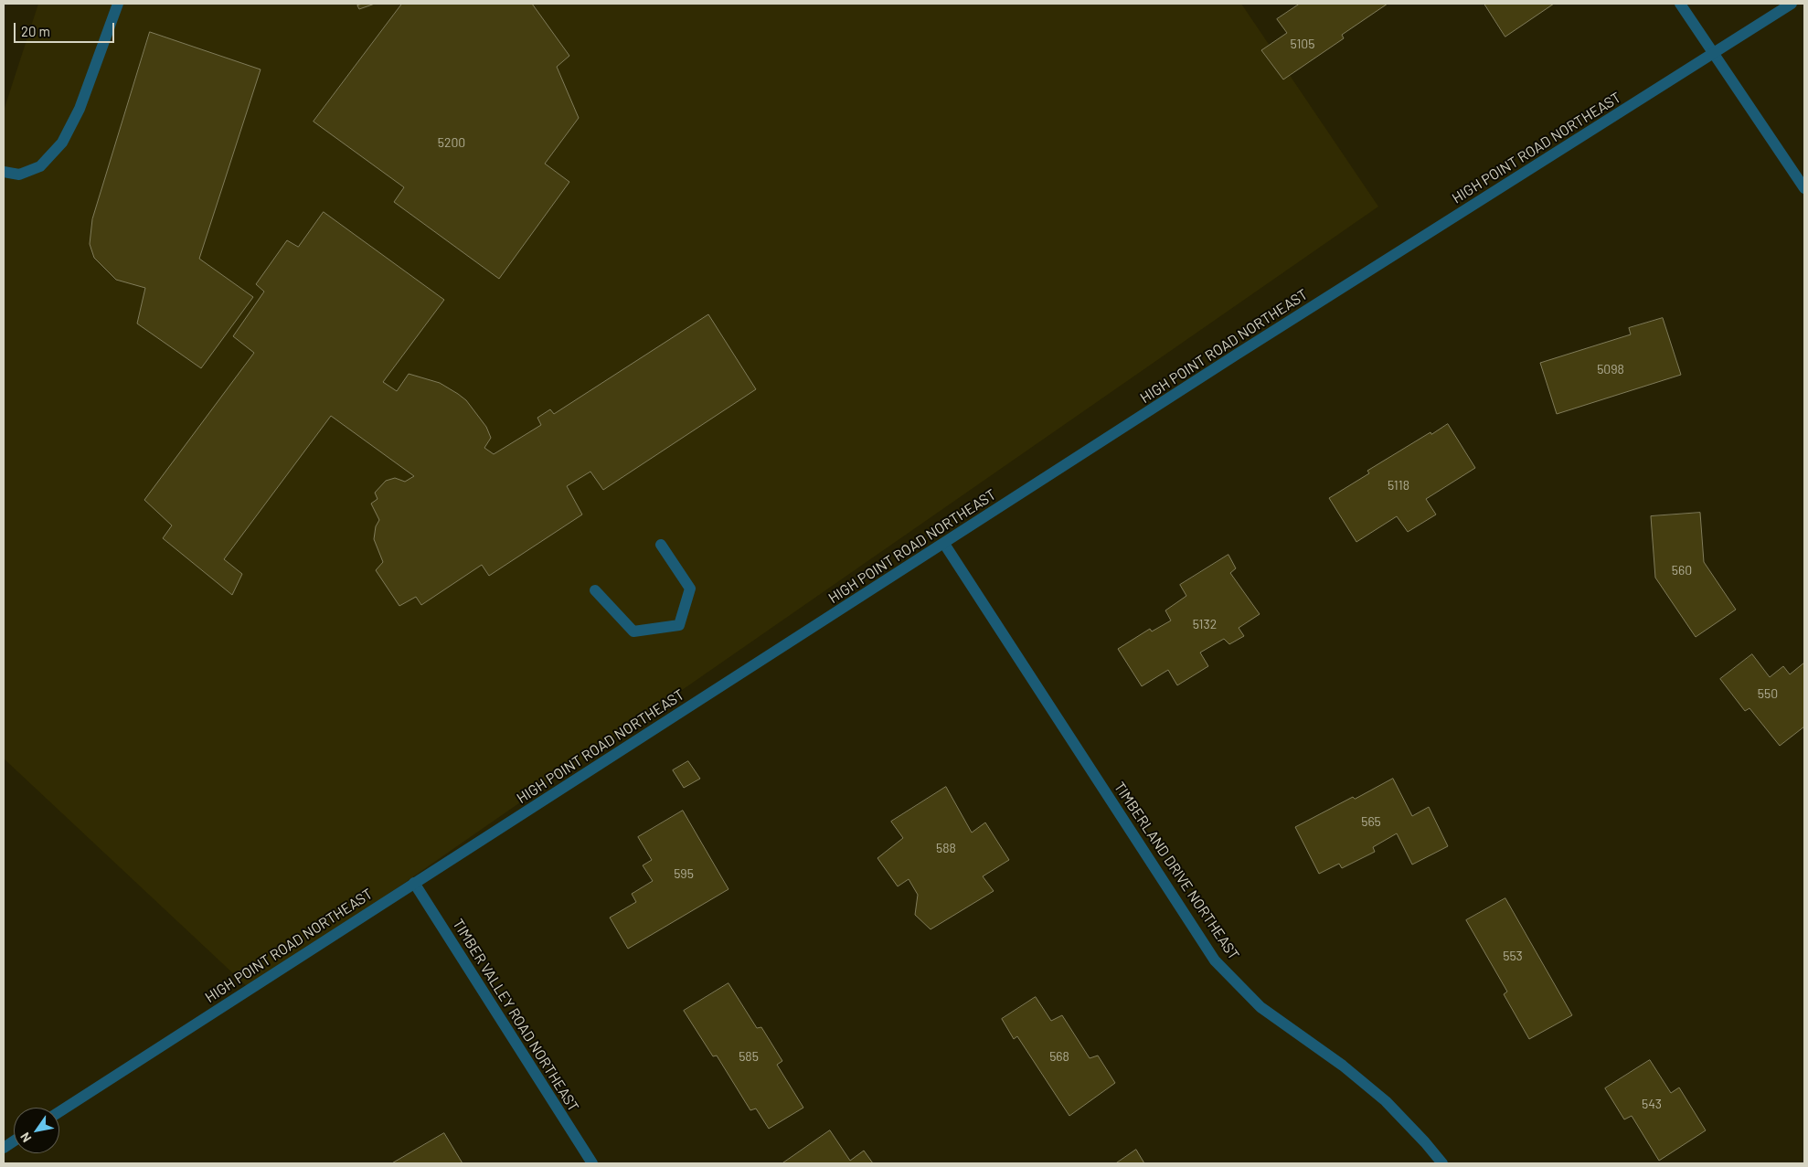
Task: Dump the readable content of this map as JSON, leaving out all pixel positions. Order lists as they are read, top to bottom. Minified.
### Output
{"streets":{"street":["HIGH POINT ROAD NORTHEAST","TIMBERLAND DRIVE NORTHEAST","TIMBER VALLEY ROAD NORTHEAST"]},"crossings":[["HIGH POINT ROAD NORTHEAST","TIMBERLAND DRIVE NORTHEAST"],["HIGH POINT ROAD NORTHEAST","TIMBER VALLEY ROAD NORTHEAST"]],"house_numbers":["5105","5200","5098","5118","560","5132","550","565","588","595","553","585","568","543"],"scale_bar":"20 m","north":"bottom left"}
